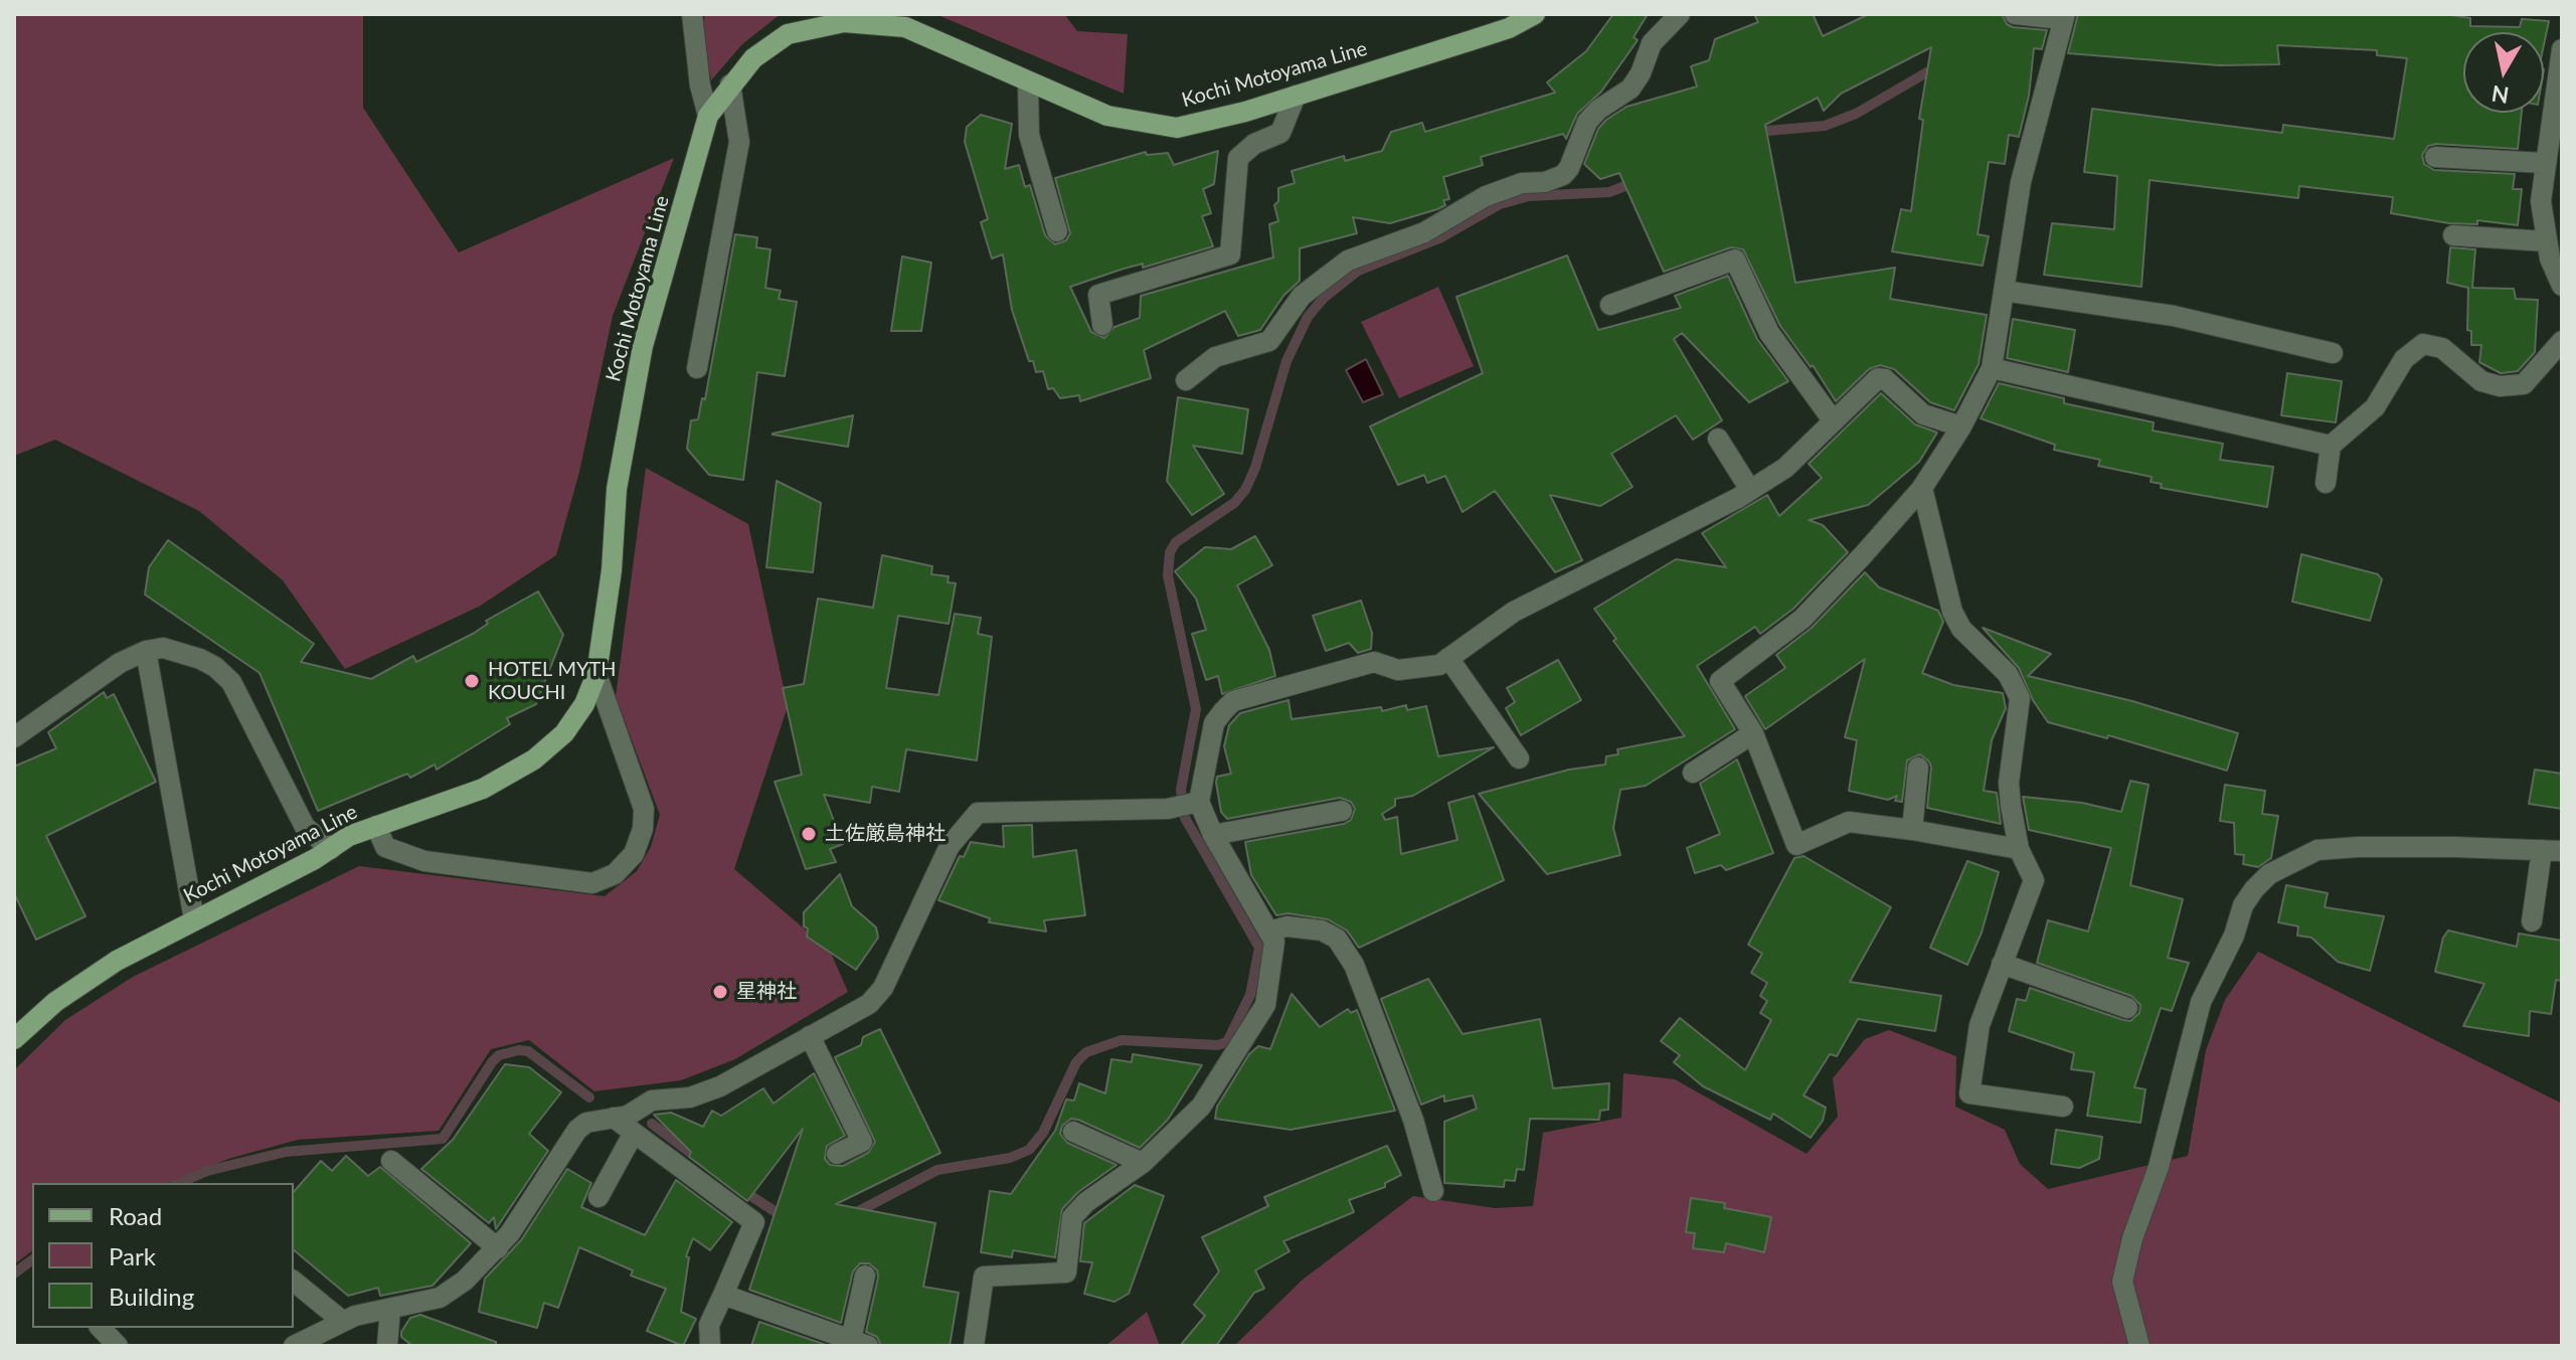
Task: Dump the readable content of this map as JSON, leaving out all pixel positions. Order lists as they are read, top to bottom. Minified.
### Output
{"streets":{"main road":["Kochi Motoyama Line"]},"places":["HOTEL MYTH KOUCHI","土佐厳島神社","星神社"],"legend":["Road","Park","Building"],"north":"bottom"}
